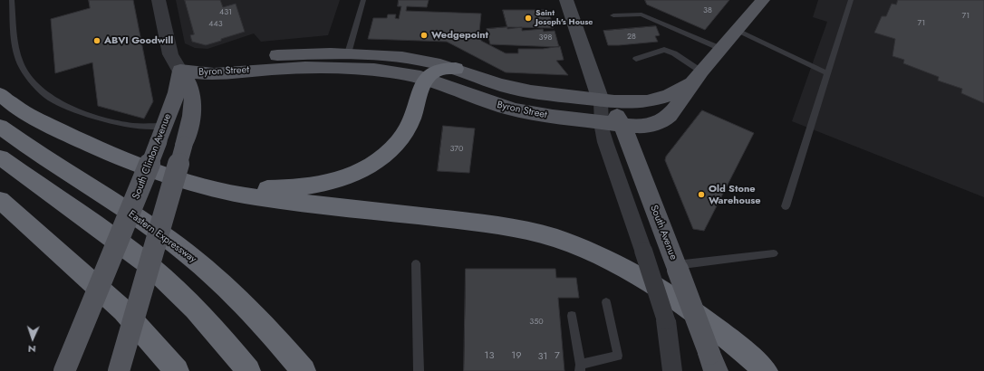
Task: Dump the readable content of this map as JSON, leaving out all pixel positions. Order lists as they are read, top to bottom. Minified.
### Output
{"streets":{"highway":["Eastern Expressway"],"main road":["Byron Street","South Clinton Avenue","South Avenue"]},"crossings":[["Byron Street","South Clinton Avenue"],["Byron Street","South Avenue"]],"places":["Saint Joseph's House","Wedgepoint","ABVI Goodwill","Old Stone Warehouse"],"house_numbers":["38","431","71","71","443","28","398","370","350","13","19","7","31"],"north":"bottom"}
